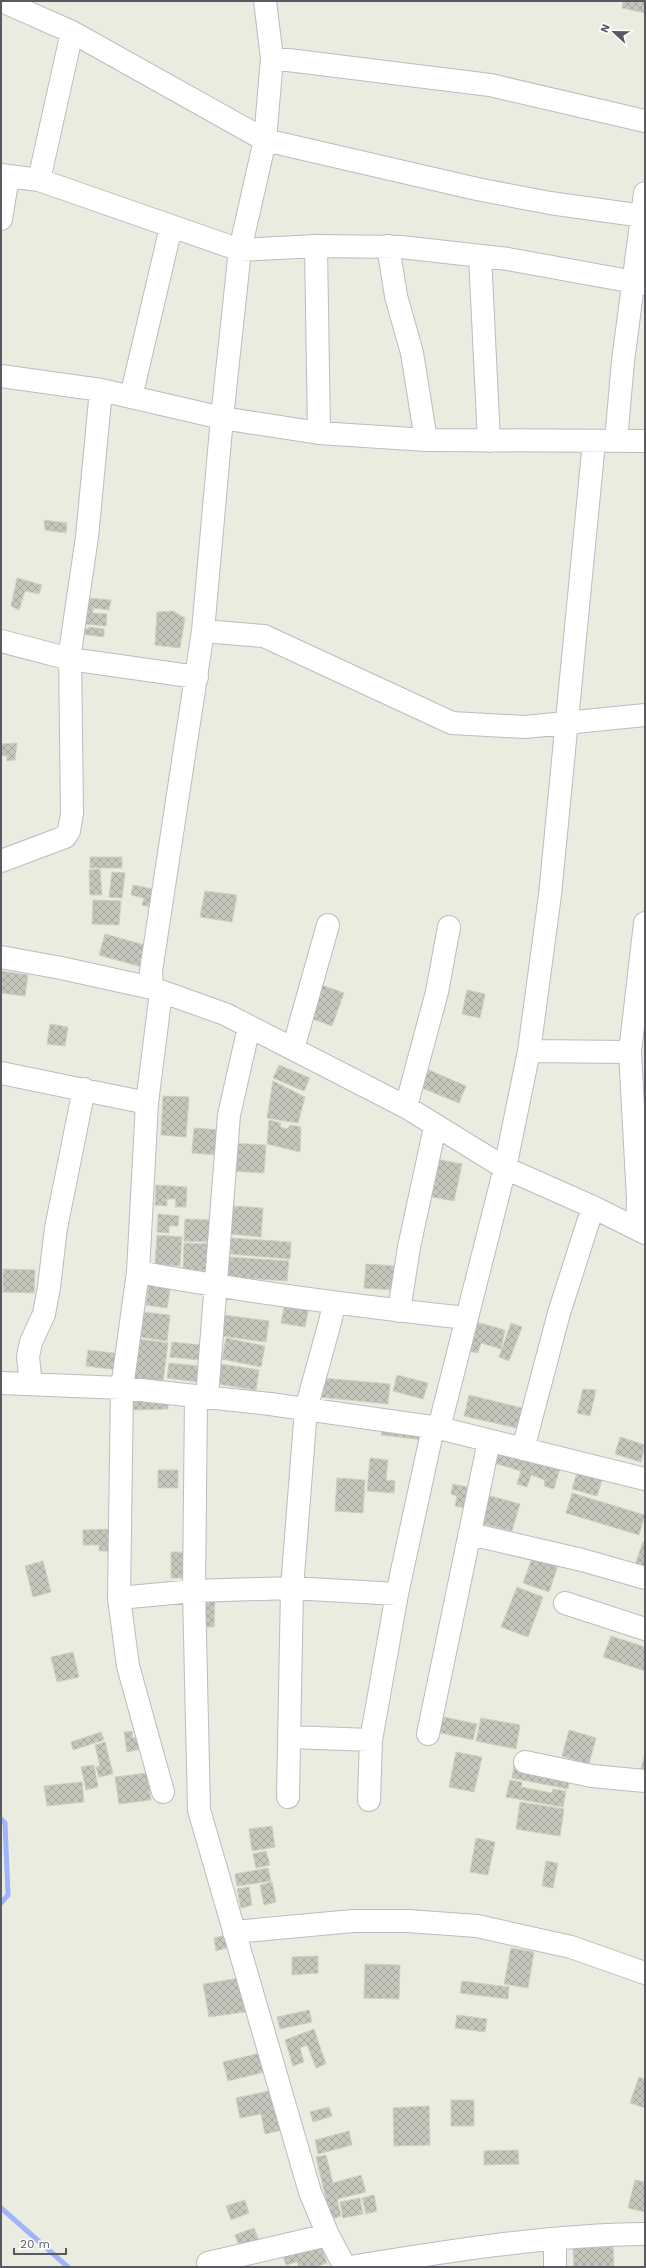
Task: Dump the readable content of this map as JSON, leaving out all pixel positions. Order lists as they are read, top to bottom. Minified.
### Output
{"scale_bar":"20 m","north":"left"}
